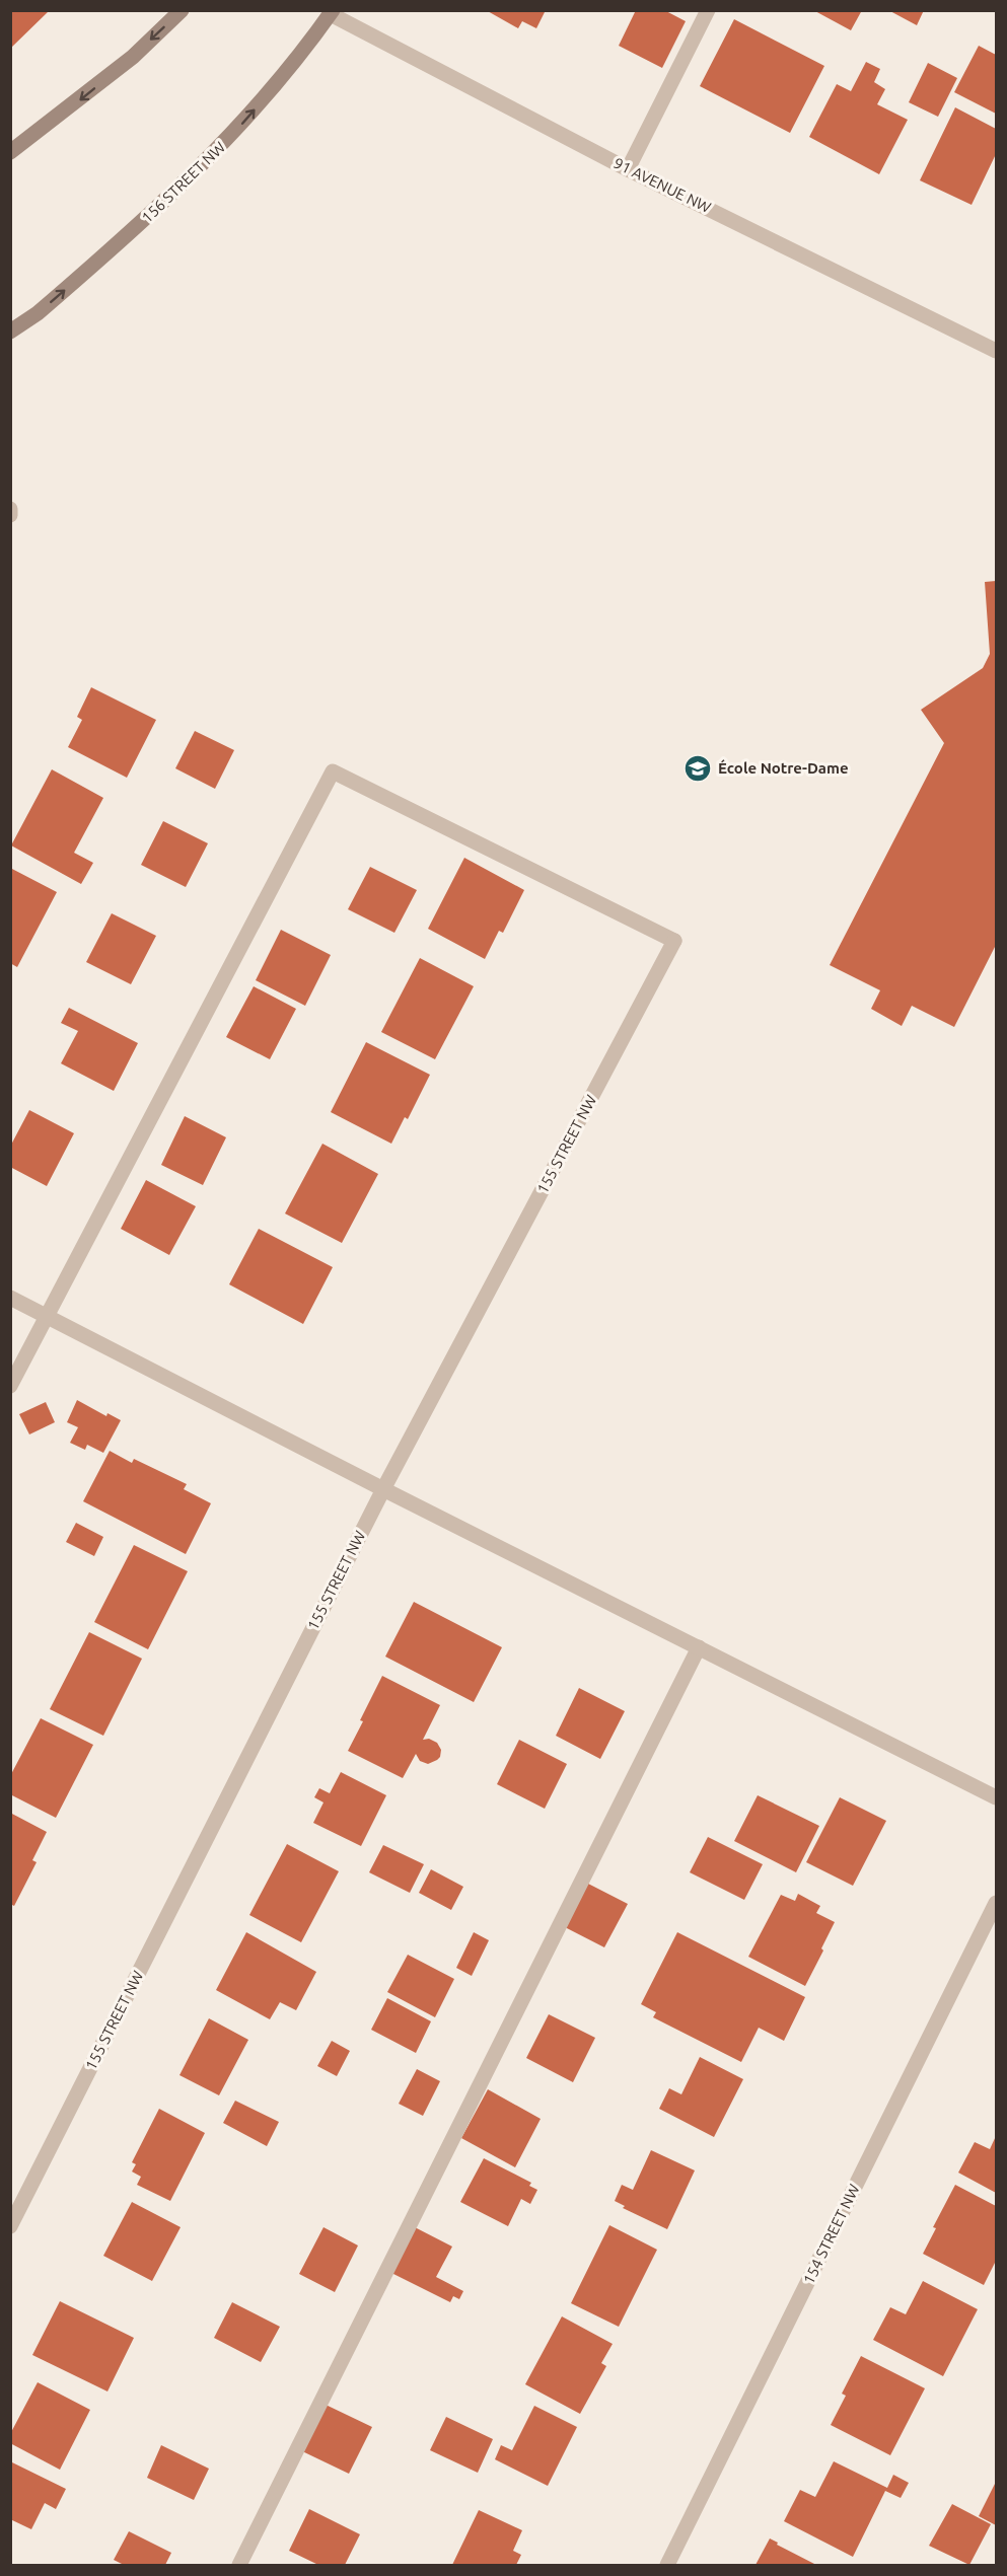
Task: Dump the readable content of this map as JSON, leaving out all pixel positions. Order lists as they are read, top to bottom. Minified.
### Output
{"streets":{"main road":["156 STREET NW"],"street":["91 AVENUE NW","155 STREET NW","154 STREET NW"]},"crossings":[["156 STREET NW","91 AVENUE NW"]],"places":{"school or university":["École Notre-Dame"]}}
